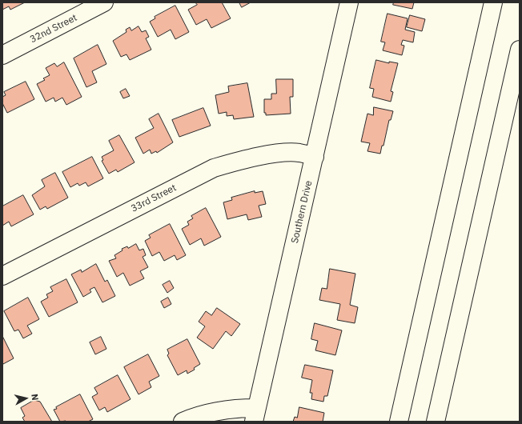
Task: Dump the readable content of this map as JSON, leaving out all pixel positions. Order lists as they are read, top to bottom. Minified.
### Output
{"streets":{"main road":["32nd Street","33rd Street","Southern Drive"]},"crossings":[["33rd Street","Southern Drive"]],"north":"right"}
